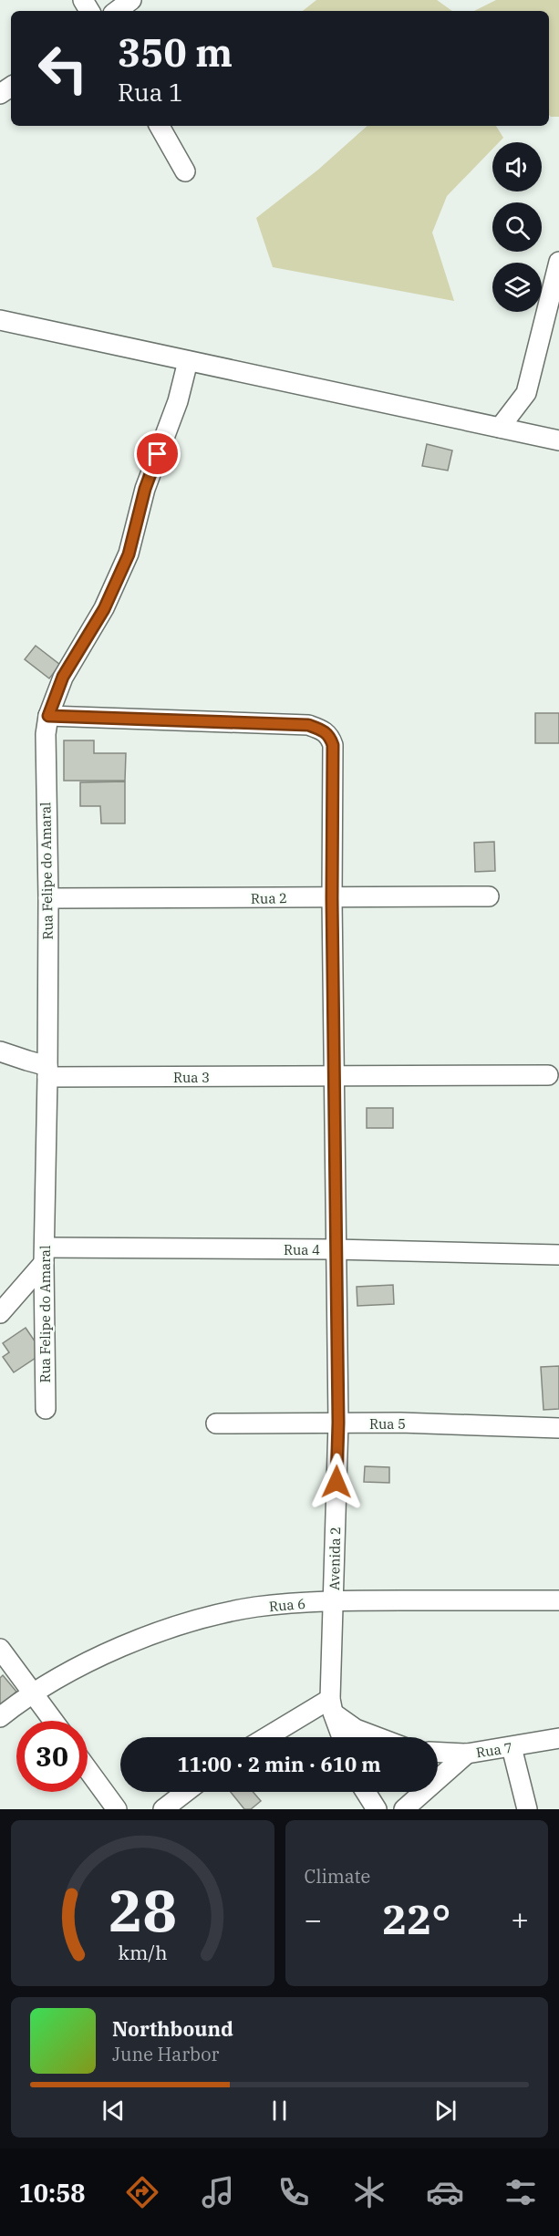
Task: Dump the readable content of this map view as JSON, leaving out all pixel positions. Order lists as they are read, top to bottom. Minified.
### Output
{"streets":{"street":["Rua Felipe do Amaral","Rua 2","Rua 3","Rua 4","Rua 5","Avenida 2","Rua 6","Rua 7"]},"crossings":[["Rua Felipe do Amaral","Rua 2"],["Rua Felipe do Amaral","Rua 3"],["Rua Felipe do Amaral","Rua 4"],["Rua Felipe do Amaral","Avenida 2"],["Rua 2","Avenida 2"],["Rua 3","Avenida 2"],["Rua 4","Avenida 2"],["Rua 5","Avenida 2"],["Avenida 2","Rua 6"]],"page":{"turn":["350 m","Rua 1"],"limit":"30","trip":"11:00 · 2 min · 610 m","tile":"Climate","heat":["−","22°","+"],"song":["Northbound","June Harbor"],"tabs":"10:58","gauge":["28","km/h"]}}
